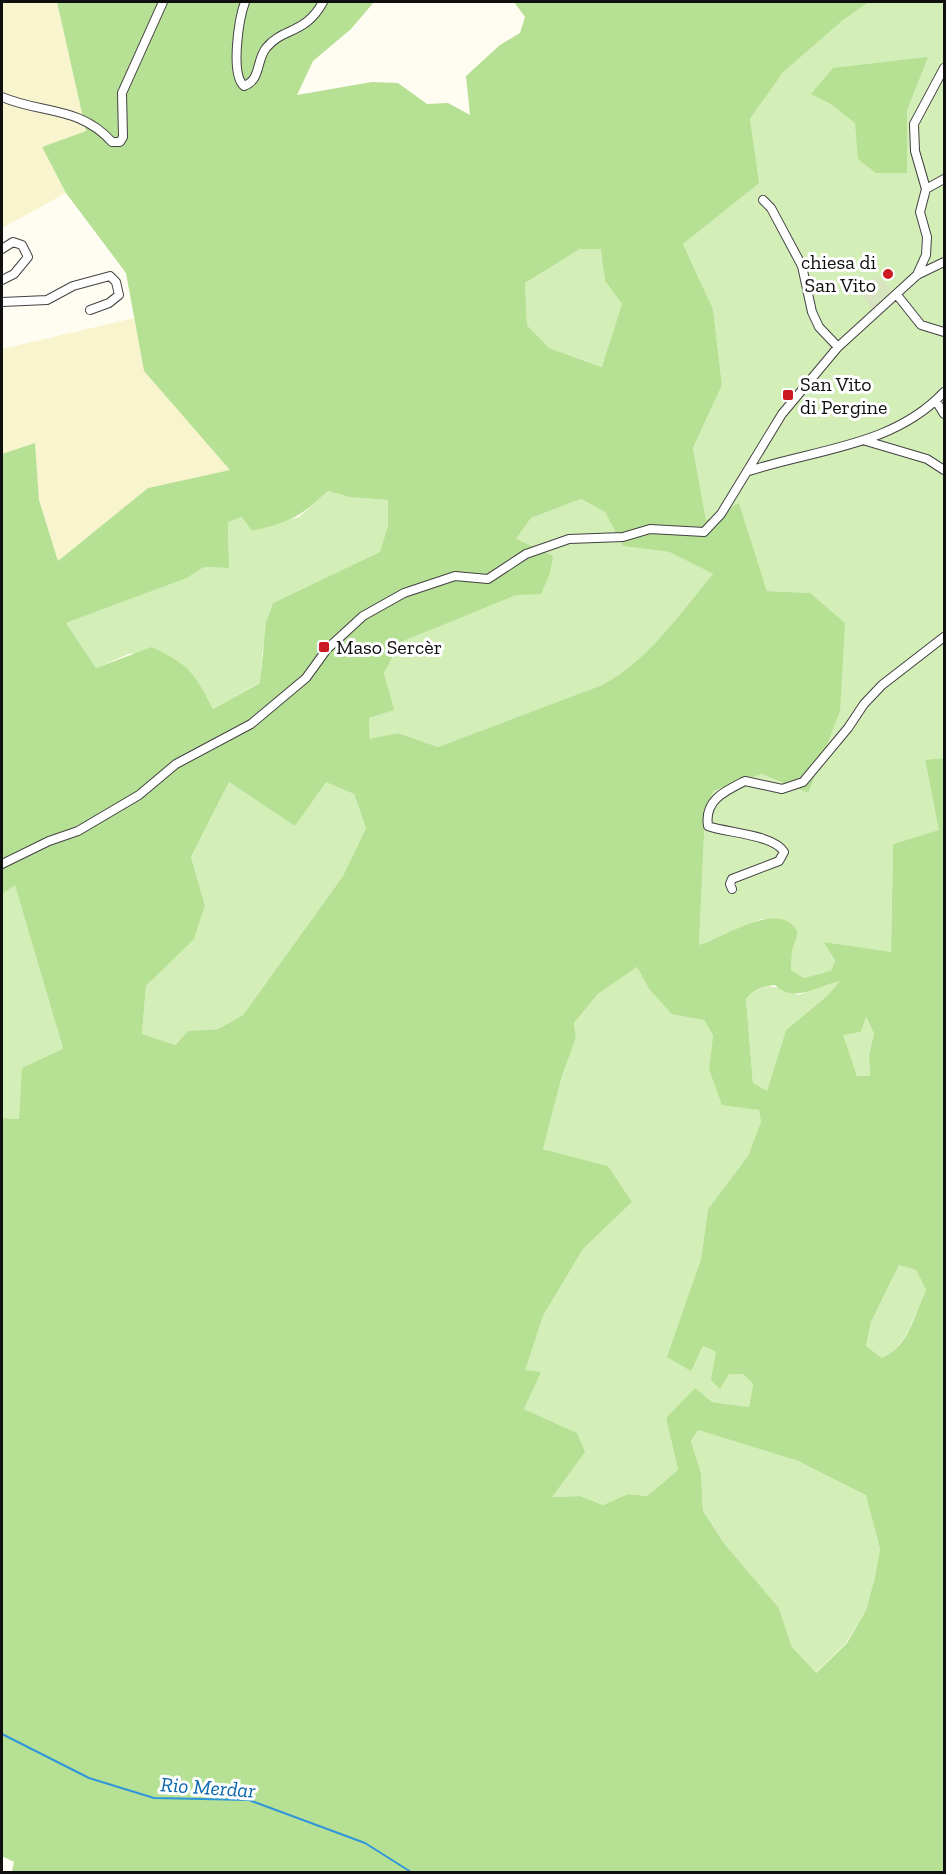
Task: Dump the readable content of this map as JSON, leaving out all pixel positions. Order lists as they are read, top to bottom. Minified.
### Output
{"water":["Rio Merdar"],"places":{"other":["chiesa di San Vito"],"transit":["San Vito di Pergine","Maso Sercèr"]}}
